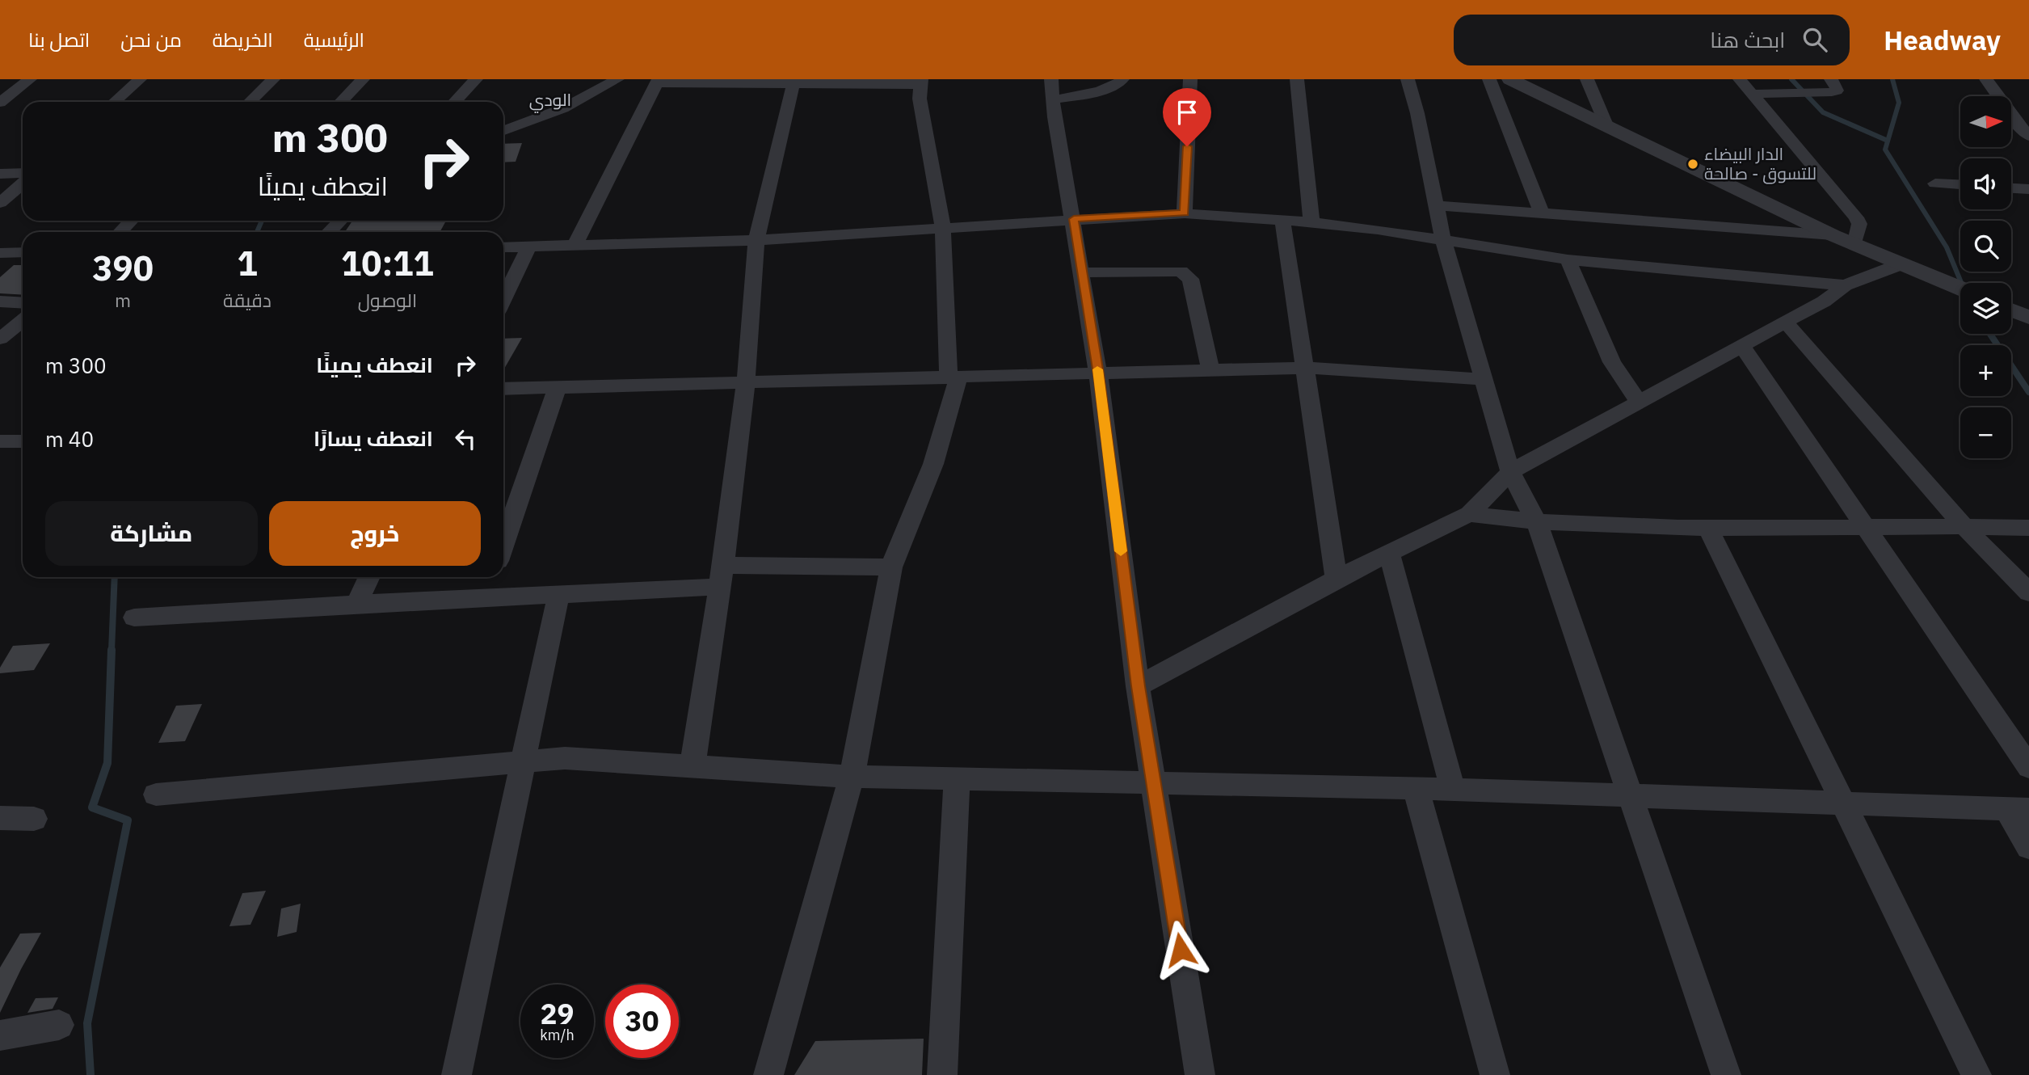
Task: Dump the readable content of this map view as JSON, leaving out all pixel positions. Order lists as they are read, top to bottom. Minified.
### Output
{"districts":["الودي"],"places":["الدار البيضاء للتسوق - صالحة"],"north":"right","page":{"header":"Headway","search":"ابحث هنا","nav":["الرئيسية","الخريطة","من نحن","اتصل بنا"],"map_buttons":["+","−"],"turn":["300 m","انعطف يمينًا"],"eta":["10:11","الوصول","1","دقيقة","390","m"],"list":[{"name":"انعطف يمينًا","value":"300 m"},{"name":"انعطف يسارًا","value":"40 m"}],"buttons":["خروج","مشاركة"],"speed":"29 km/h","limit":"30"}}
